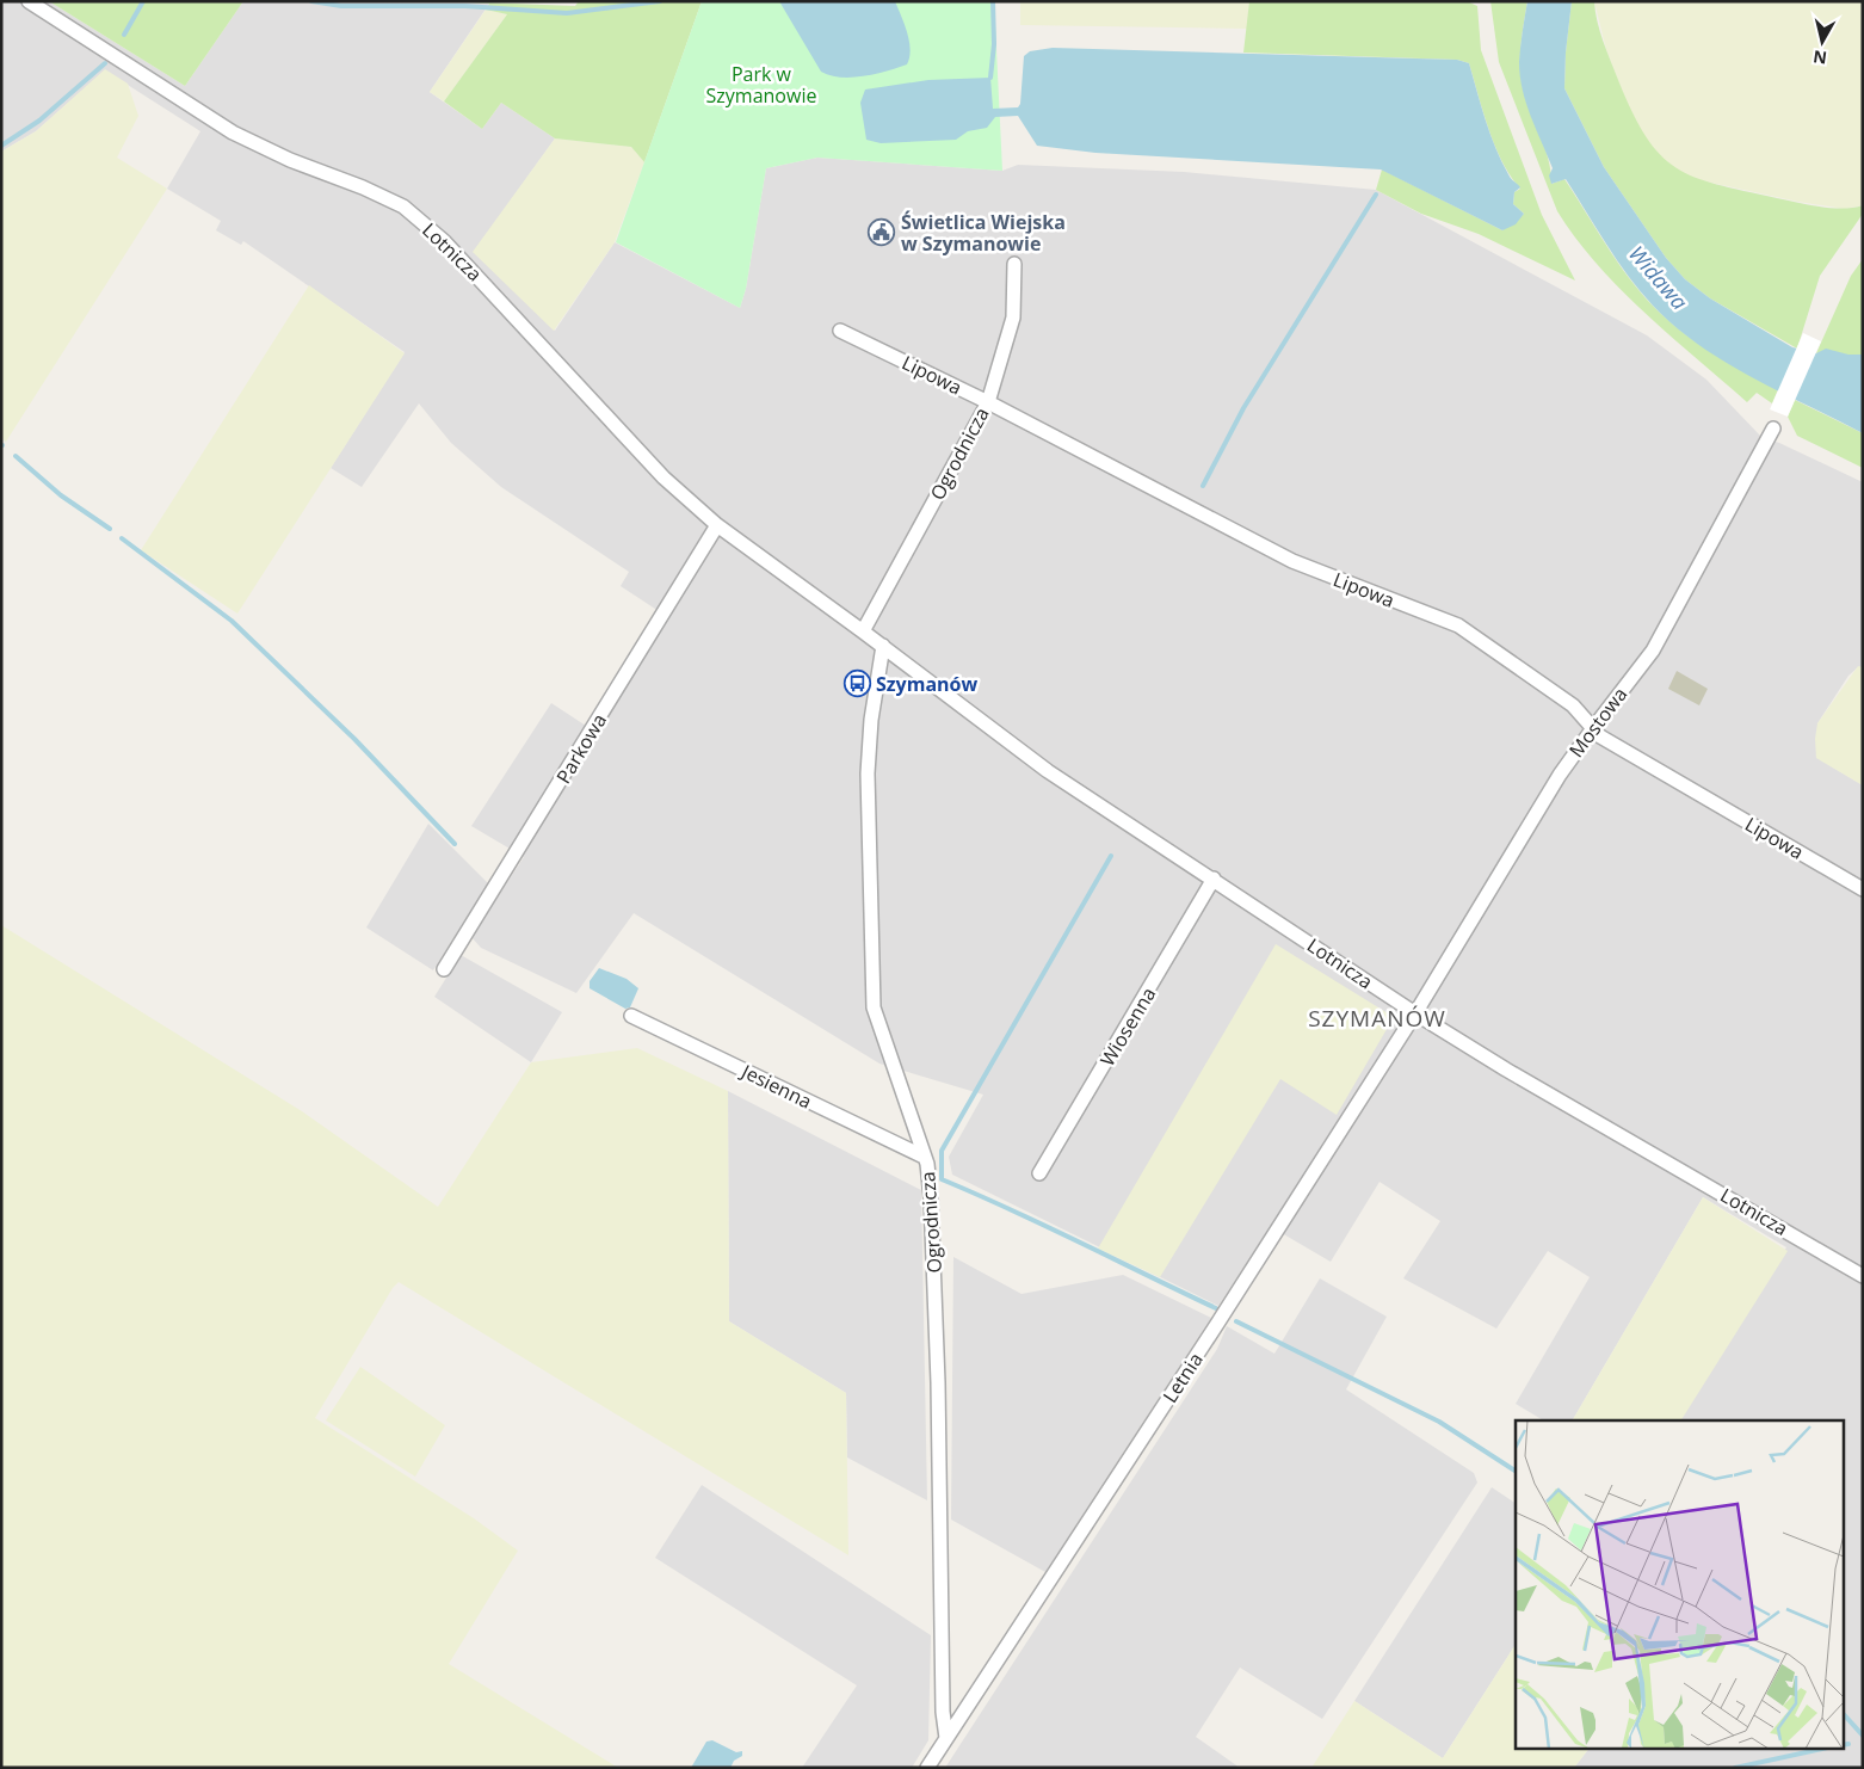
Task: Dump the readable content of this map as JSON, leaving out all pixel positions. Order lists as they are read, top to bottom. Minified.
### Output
{"streets":{"street":["Lotnicza","Lipowa","Ogrodnicza","Mostowa","Parkowa","Wiosenna","Jesienna","Letnia"]},"crossings":[["Lotnicza","Ogrodnicza"],["Lotnicza","Mostowa"],["Lotnicza","Parkowa"],["Lotnicza","Wiosenna"],["Lotnicza","Letnia"],["Lipowa","Ogrodnicza"],["Lipowa","Mostowa"],["Ogrodnicza","Jesienna"],["Ogrodnicza","Letnia"],["Mostowa","Letnia"]],"districts":["SZYMANÓW"],"water":["Widawa"],"parks":["Park w Szymanowie"],"places":{"public building":["Świetlica Wiejska w Szymanowie"],"bus stop":["Szymanów"]},"north":"bottom"}
